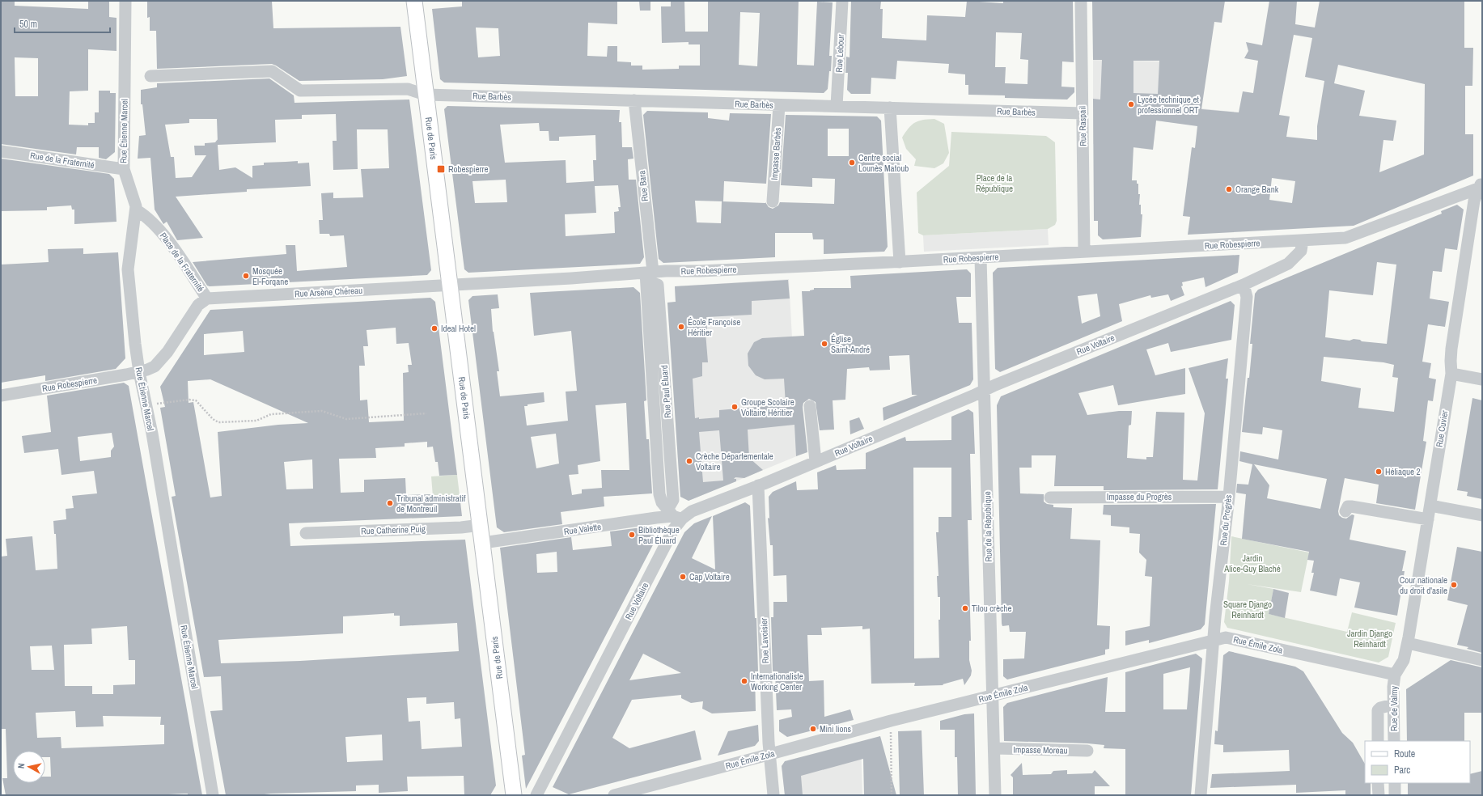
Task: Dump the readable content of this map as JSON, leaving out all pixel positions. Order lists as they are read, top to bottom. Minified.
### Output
{"streets":{"main road":["Rue de Paris"],"street":["Rue Lebour","Rue Barbès","Rue Raspail","Rue Étienne Marcel","Impasse Barbès","Rue de la Fraternité","Rue Bara","Rue Robespierre","Place de la Fraternité","Rue Arsène Chéreau","Rue Voltaire","Rue Paul Éluard","Rue Cuvier","Impasse du Progrès","Rue du Progrès","Rue de la République","Rue Valette","Rue Catherine Puig","Rue Lavoisier","Rue Émile Zola","Rue de Valmy","Impasse Moreau"]},"crossings":[["Rue Lebour","Rue Barbès"],["Rue Barbès","Rue Raspail"],["Rue Barbès","Rue de Paris"],["Rue Barbès","Impasse Barbès"],["Rue Barbès","Rue Bara"],["Rue Raspail","Rue Robespierre"],["Rue Étienne Marcel","Rue de la Fraternité"],["Rue Étienne Marcel","Rue Robespierre"],["Rue Étienne Marcel","Place de la Fraternité"],["Rue de Paris","Rue Robespierre"],["Rue de Paris","Rue Arsène Chéreau"],["Rue de Paris","Rue Valette"],["Rue de Paris","Rue Catherine Puig"],["Rue Bara","Rue Robespierre"],["Rue Bara","Rue Paul Éluard"],["Rue Robespierre","Place de la Fraternité"],["Rue Robespierre","Rue Arsène Chéreau"],["Rue Robespierre","Rue Voltaire"],["Rue Robespierre","Rue Paul Éluard"],["Rue Robespierre","Rue Cuvier"],["Rue Robespierre","Rue de la République"],["Place de la Fraternité","Rue Arsène Chéreau"],["Rue Voltaire","Rue Paul Éluard"],["Rue Voltaire","Rue du Progrès"],["Rue Voltaire","Rue de la République"],["Rue Voltaire","Rue Valette"],["Rue Voltaire","Rue Lavoisier"],["Rue Paul Éluard","Rue Valette"],["Rue Cuvier","Rue Émile Zola"],["Rue Cuvier","Rue de Valmy"],["Impasse du Progrès","Rue du Progrès"],["Rue du Progrès","Rue Émile Zola"],["Rue de la République","Rue Émile Zola"],["Rue de la République","Impasse Moreau"],["Rue Lavoisier","Rue Émile Zola"],["Rue Émile Zola","Rue de Valmy"]],"parks":["Place de la République","Jardin Alice-Guy Blaché","Square Django Reinhardt","Jardin Django Reinhardt"],"places":{"other":["Lycée technique et professionnel ORT","Centre social Lounès Matoub","Orange Bank","Mosquée El-Forqane","École Françoise Héritier","Ideal Hotel","Église Saint-André","Groupe Scolaire Voltaire Héritier","Crèche Départementale Voltaire","Héliaque 2","Tribunal administratif de Montreuil","Bibliothèque Paul Éluard","Cap Voltaire","Cour nationale du droit d'asile","Tilou crèche","Internationaliste Working Center","Mini lions"],"transit":["Robespierre"]},"legend":["Route","Parc"],"scale_bar":"50 m","north":"left"}
